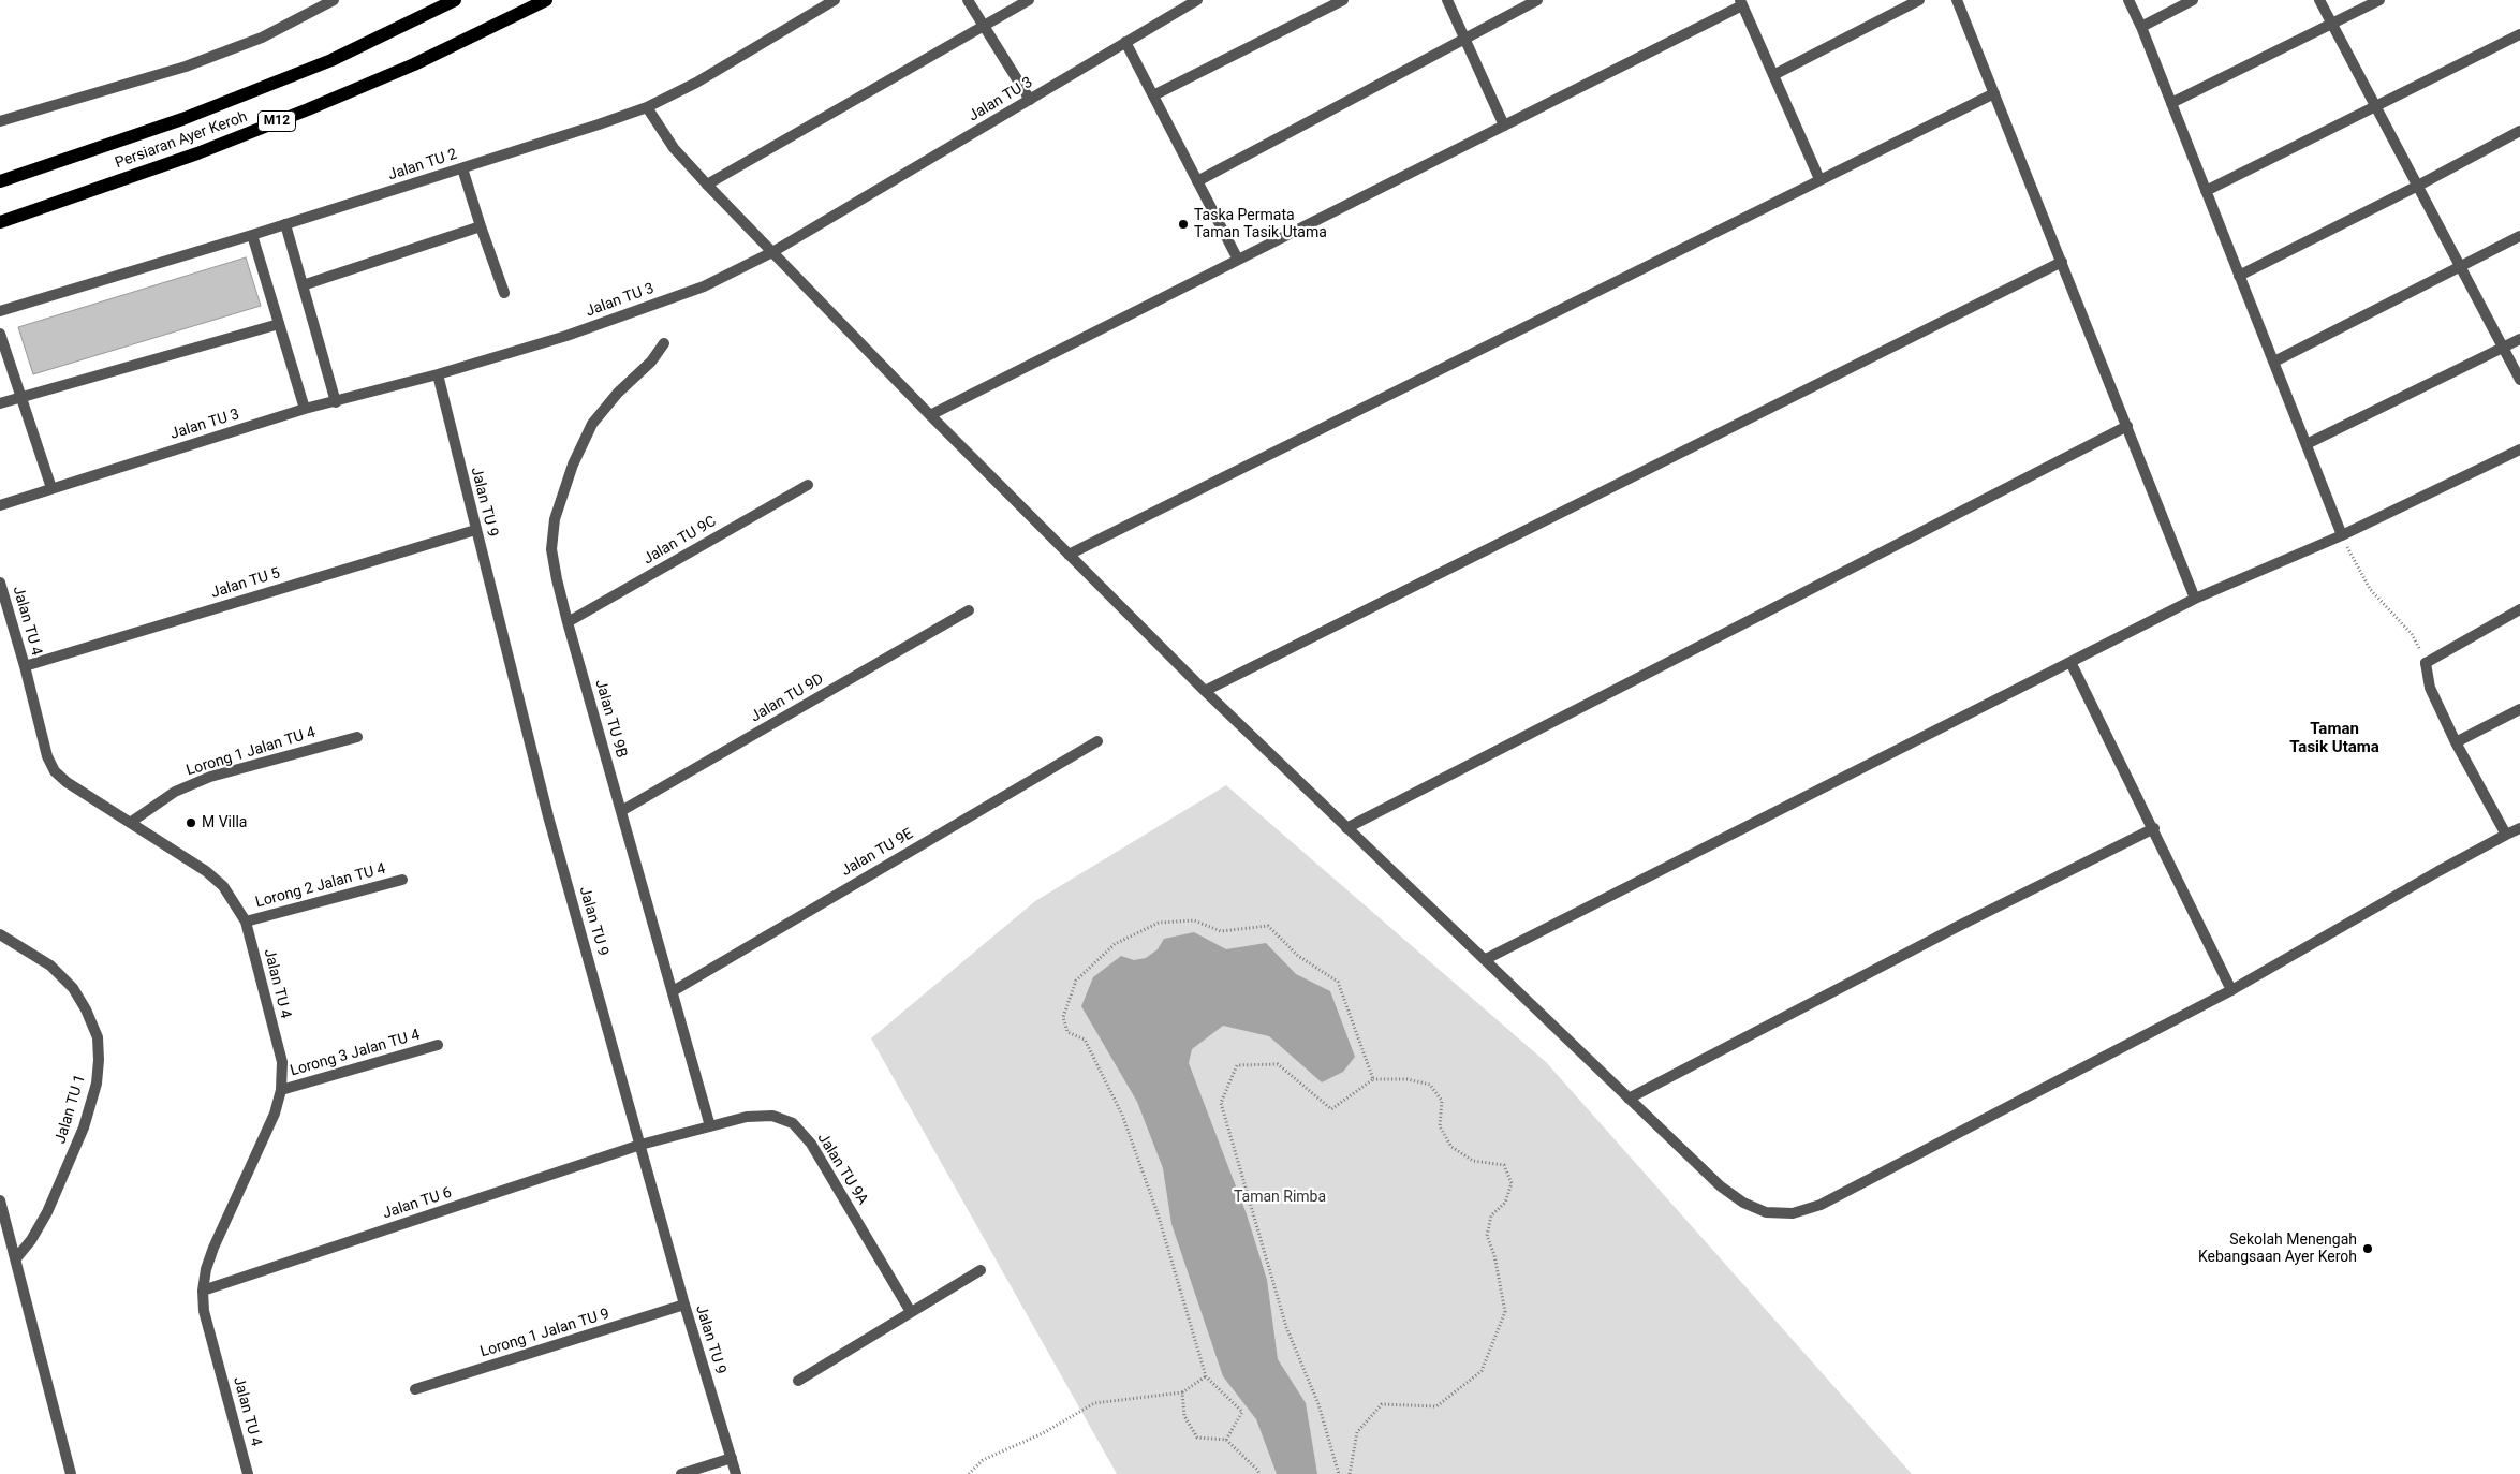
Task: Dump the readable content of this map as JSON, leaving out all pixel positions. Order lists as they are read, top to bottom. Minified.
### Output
{"streets":{"main road":["M12","Persiaran Ayer Keroh"],"street":["Jalan TU 3","Jalan TU 2","Jalan TU 9","Jalan TU 9C","Jalan TU 5","Jalan TU 4","Jalan TU 9D","Jalan TU 9B","Lorong 1 Jalan TU 4","Jalan TU 9E","Lorong 2 Jalan TU 4","Lorong 3 Jalan TU 4","Jalan TU 1","Jalan TU 9A","Jalan TU 6","Lorong 1 Jalan TU 9"]},"crossings":[["Jalan TU 3","Jalan TU 9"],["Jalan TU 9","Jalan TU 5"],["Jalan TU 9","Jalan TU 9A"],["Jalan TU 9","Jalan TU 6"],["Jalan TU 9","Lorong 1 Jalan TU 9"],["Jalan TU 9C","Jalan TU 9B"],["Jalan TU 5","Jalan TU 4"],["Jalan TU 4","Lorong 1 Jalan TU 4"],["Jalan TU 4","Lorong 2 Jalan TU 4"],["Jalan TU 4","Lorong 3 Jalan TU 4"],["Jalan TU 4","Jalan TU 6"],["Jalan TU 9D","Jalan TU 9B"],["Jalan TU 9B","Jalan TU 9E"],["Jalan TU 9B","Jalan TU 9A"],["Jalan TU 9A","Jalan TU 6"]],"districts":["Taman Tasik Utama"],"parks":["Taman Rimba"],"places":["Taska Permata Taman Tasik Utama","M Villa","Sekolah Menengah Kebangsaan Ayer Keroh"]}
